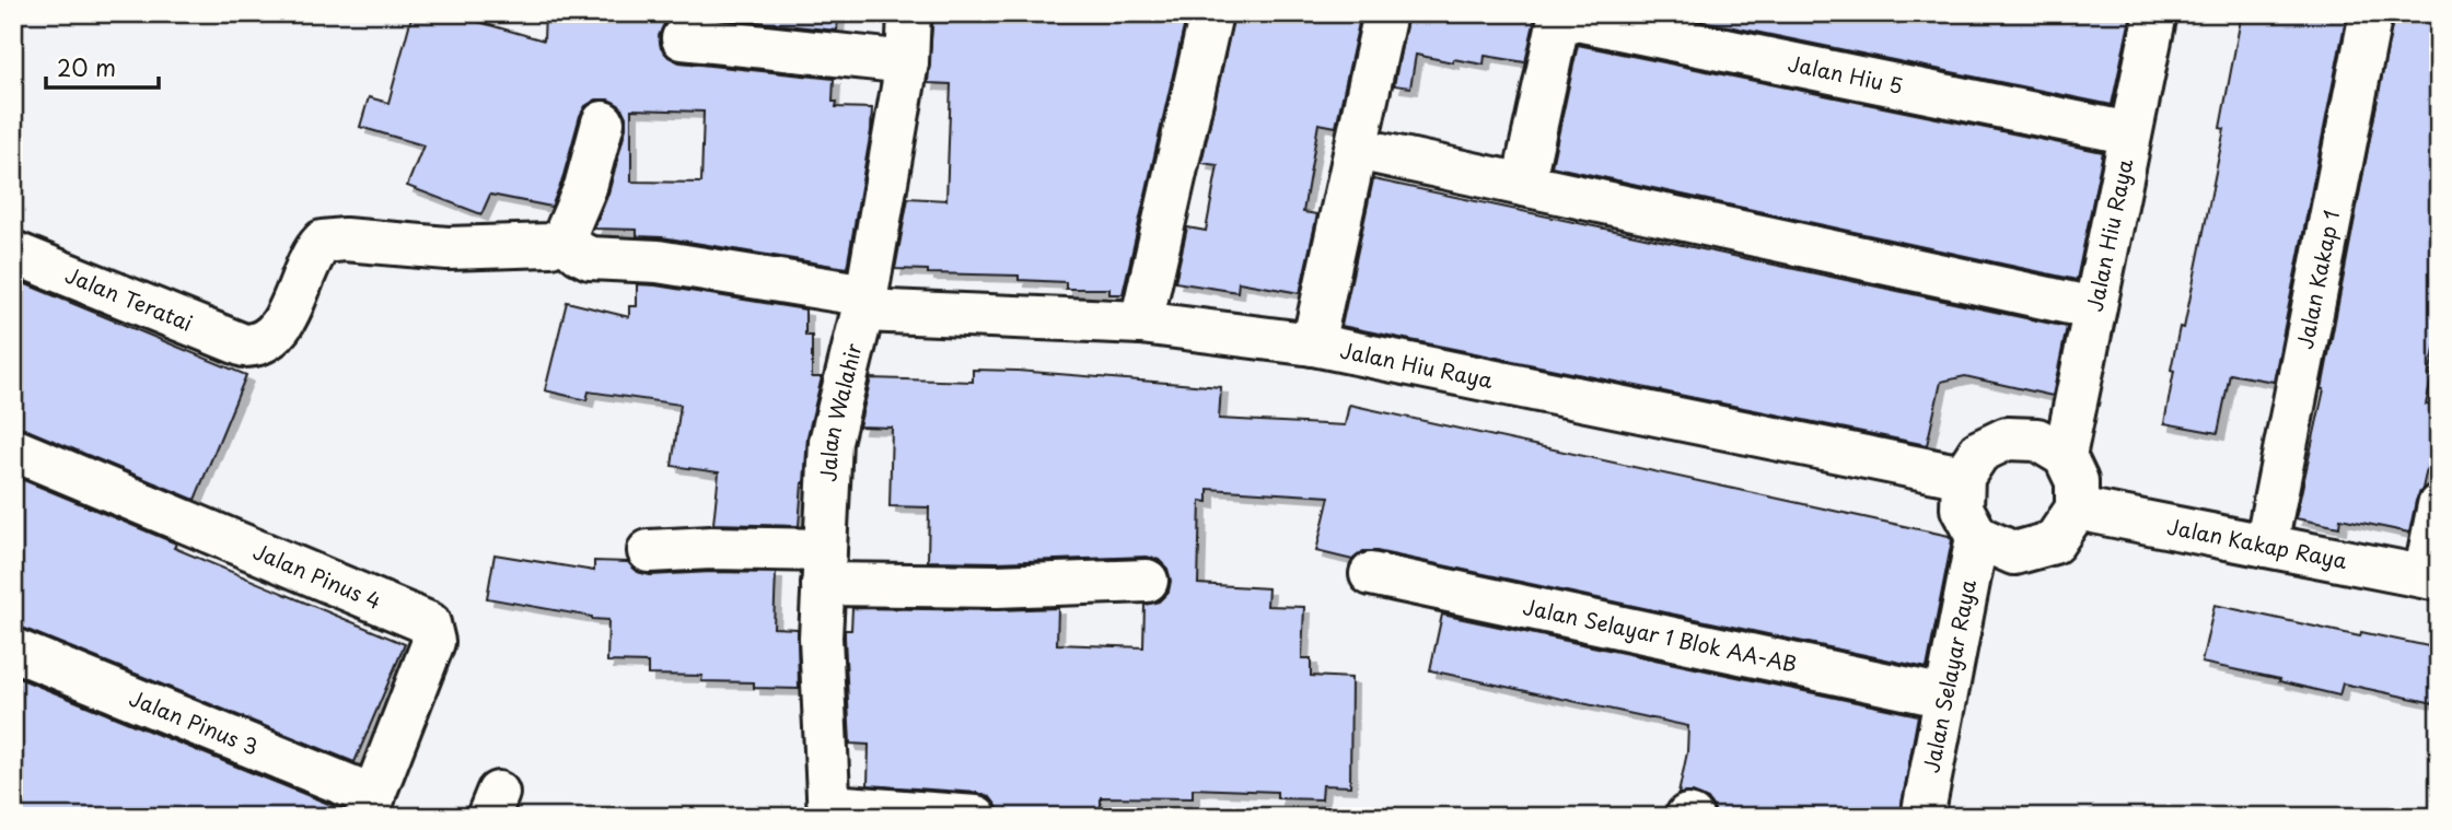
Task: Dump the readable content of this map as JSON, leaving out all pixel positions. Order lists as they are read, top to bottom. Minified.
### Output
{"streets":{"street":["Jalan Hiu 5","Jalan Hiu Raya","Jalan Kakap 1","Jalan Teratai","Jalan Walahir","Jalan Kakap Raya","Jalan Pinus 4","Jalan Selayar 1 Blok AA-AB","Jalan Selayar Raya","Jalan Pinus 3"]},"crossings":[["Jalan Hiu 5","Jalan Hiu Raya"],["Jalan Hiu Raya","Jalan Teratai"],["Jalan Hiu Raya","Jalan Walahir"],["Jalan Hiu Raya","Jalan Kakap Raya"],["Jalan Hiu Raya","Jalan Selayar Raya"],["Jalan Kakap 1","Jalan Kakap Raya"],["Jalan Kakap Raya","Jalan Selayar Raya"],["Jalan Pinus 4","Jalan Pinus 3"],["Jalan Selayar 1 Blok AA-AB","Jalan Selayar Raya"]],"scale_bar":"20 m"}
